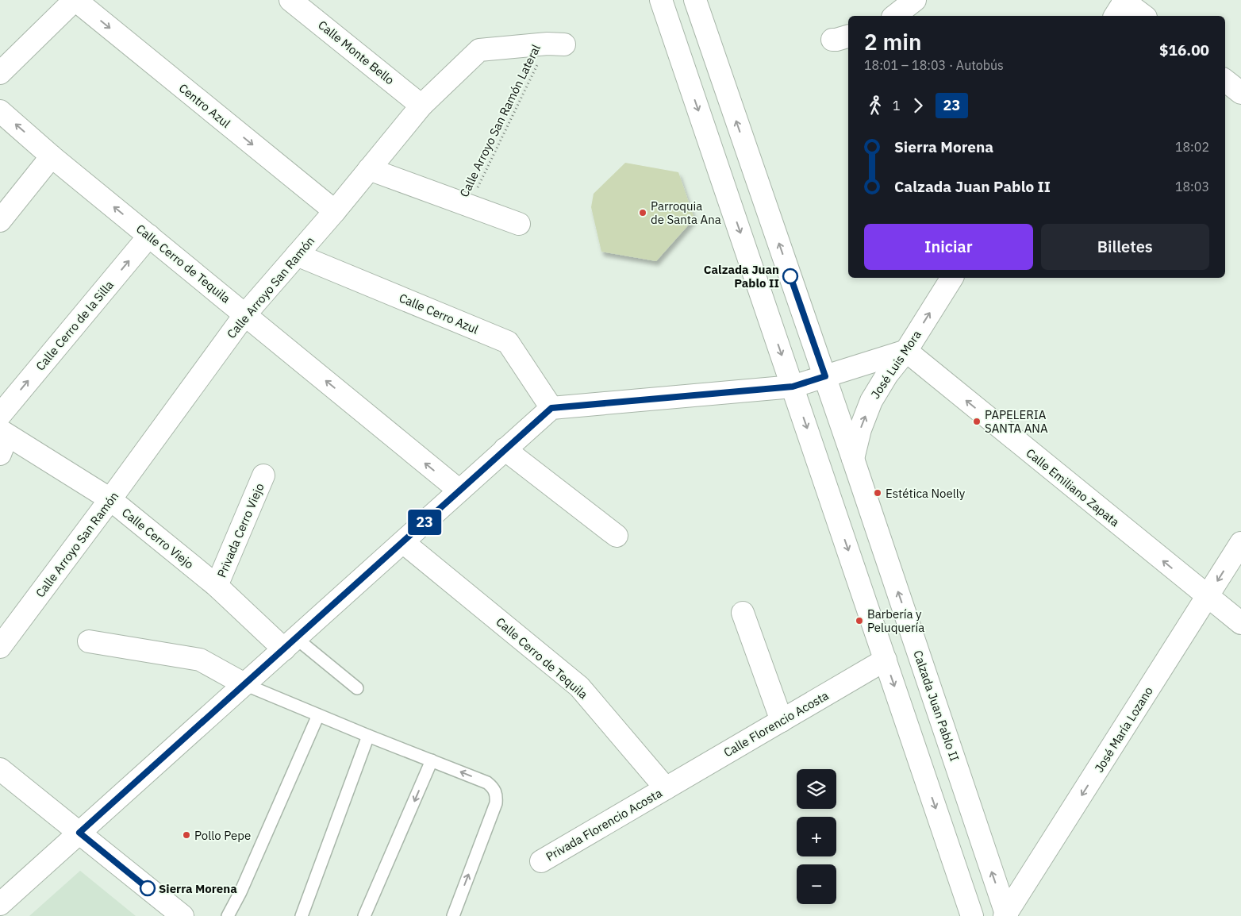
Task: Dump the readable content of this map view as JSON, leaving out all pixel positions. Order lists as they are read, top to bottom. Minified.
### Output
{"streets":{"street":["Calle Monte Bello","Centro Azul","Calle Cerro de Tequila","Calle Arroyo San Ramón","Calle Cerro Azul","Calle Cerro de la Silla","José Luis Mora","Calle Emiliano Zapata","Privada Cerro Viejo","Calle Cerro Viejo","Calzada Juan Pablo II","Calle Florencio Acosta","José María Lozano","Privada Florencio Acosta"],"path":["Calle Arroyo San Ramón Lateral"]},"crossings":[["Calle Monte Bello","Calle Arroyo San Ramón"],["Centro Azul","Calle Arroyo San Ramón"],["Calle Arroyo San Ramón Lateral","Calle Arroyo San Ramón"],["Calle Cerro de Tequila","Calle Arroyo San Ramón"],["Calle Cerro de Tequila","Calle Cerro de la Silla"],["Calle Cerro de Tequila","Calle Florencio Acosta"],["Calle Cerro de Tequila","Privada Florencio Acosta"],["Calle Arroyo San Ramón","Calle Cerro Azul"],["Calle Arroyo San Ramón","Calle Cerro Viejo"],["José Luis Mora","Calle Emiliano Zapata"],["José Luis Mora","Calzada Juan Pablo II"],["Calle Emiliano Zapata","José María Lozano"],["Privada Cerro Viejo","Calle Cerro Viejo"],["Calzada Juan Pablo II","José María Lozano"],["Calle Florencio Acosta","Privada Florencio Acosta"]],"one_way":["Centro Azul","Calle Cerro de Tequila","José Luis Mora","Calle Emiliano Zapata","José María Lozano"],"places":["Parroquia de Santa Ana","Calzada Juan Pablo II","PAPELERIA SANTA ANA","Estética Noelly","Barbería y Peluquería","Pollo Pepe","Sierra Morena"],"lines":["bus line 23"],"page":{"on_map":"23","heading":["2 min","18:01 – 18:03 · Autobús","$16.00"],"legs":["1","23"],"list":[{"name":"Sierra Morena","value":"18:02"},{"name":"Calzada Juan Pablo II","value":"18:03"}],"buttons":["Iniciar","Billetes"],"map_buttons":["+","−"]}}
